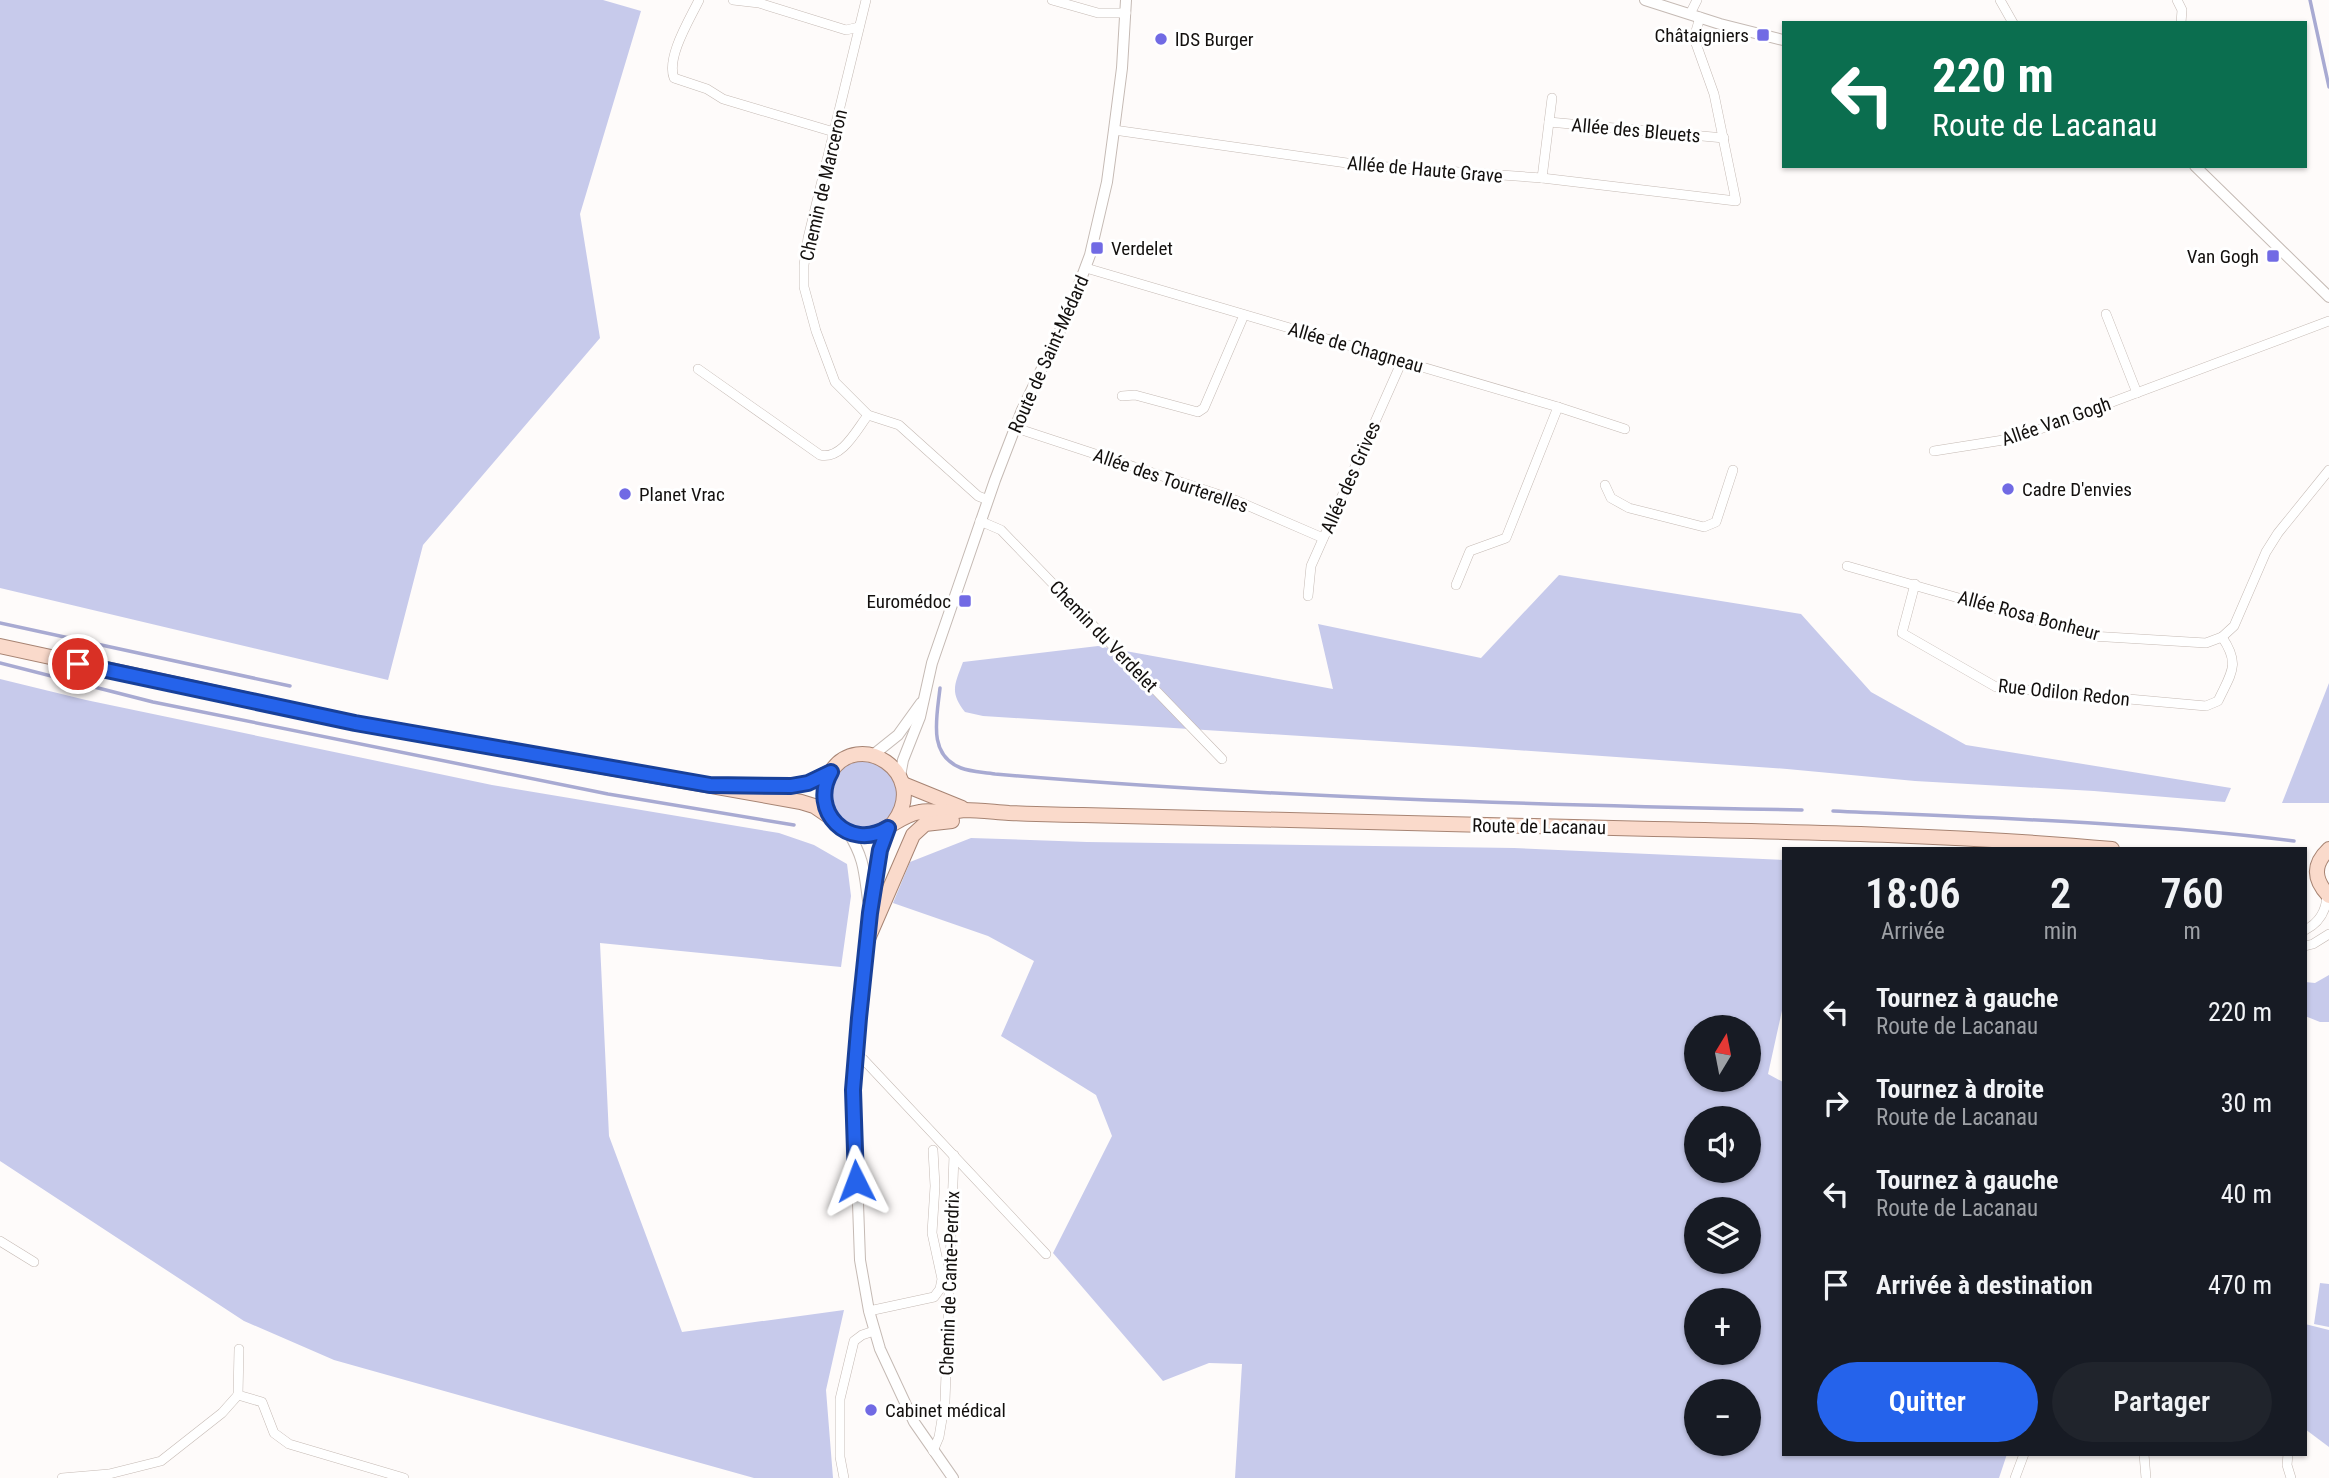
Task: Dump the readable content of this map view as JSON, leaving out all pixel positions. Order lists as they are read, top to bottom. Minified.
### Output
{"streets":{"main road":["Route de Lacanau"],"street":["Allée des Bleuets","Allée de Haute Grave","Chemin de Marceron","Allée de Chagneau","Route de Saint-Médard","Allée Van Gogh","Allée des Grives","Allée des Tourterelles","Allée Rosa Bonheur","Chemin du Verdelet","Rue Odilon Redon","Chemin de Cante-Perdrix"]},"crossings":[["Allée des Bleuets","Allée de Haute Grave"],["Allée de Haute Grave","Route de Saint-Médard"],["Chemin de Marceron","Route de Saint-Médard"],["Allée de Chagneau","Route de Saint-Médard"],["Allée de Chagneau","Allée des Grives"],["Route de Saint-Médard","Allée des Tourterelles"],["Route de Saint-Médard","Chemin du Verdelet"],["Route de Saint-Médard","Route de Lacanau"],["Allée des Grives","Allée des Tourterelles"],["Allée Rosa Bonheur","Rue Odilon Redon"]],"places":{"transit":["Châtaigniers","Verdelet","Van Gogh","Euromédoc"],"other":["lDS Burger","Cadre D'envies","Planet Vrac","Cabinet médical"]},"north":"top","page":{"turn":["220 m","Route de Lacanau"],"eta":["18:06","Arrivée","2","min","760","m"],"list":[{"name":"Tournez à gauche","note":"Route de Lacanau","value":"220 m"},{"name":"Tournez à droite","note":"Route de Lacanau","value":"30 m"},{"name":"Tournez à gauche","note":"Route de Lacanau","value":"40 m"},{"name":"Arrivée à destination","value":"470 m"}],"map_buttons":["+","−"],"buttons":["Quitter","Partager"]}}
